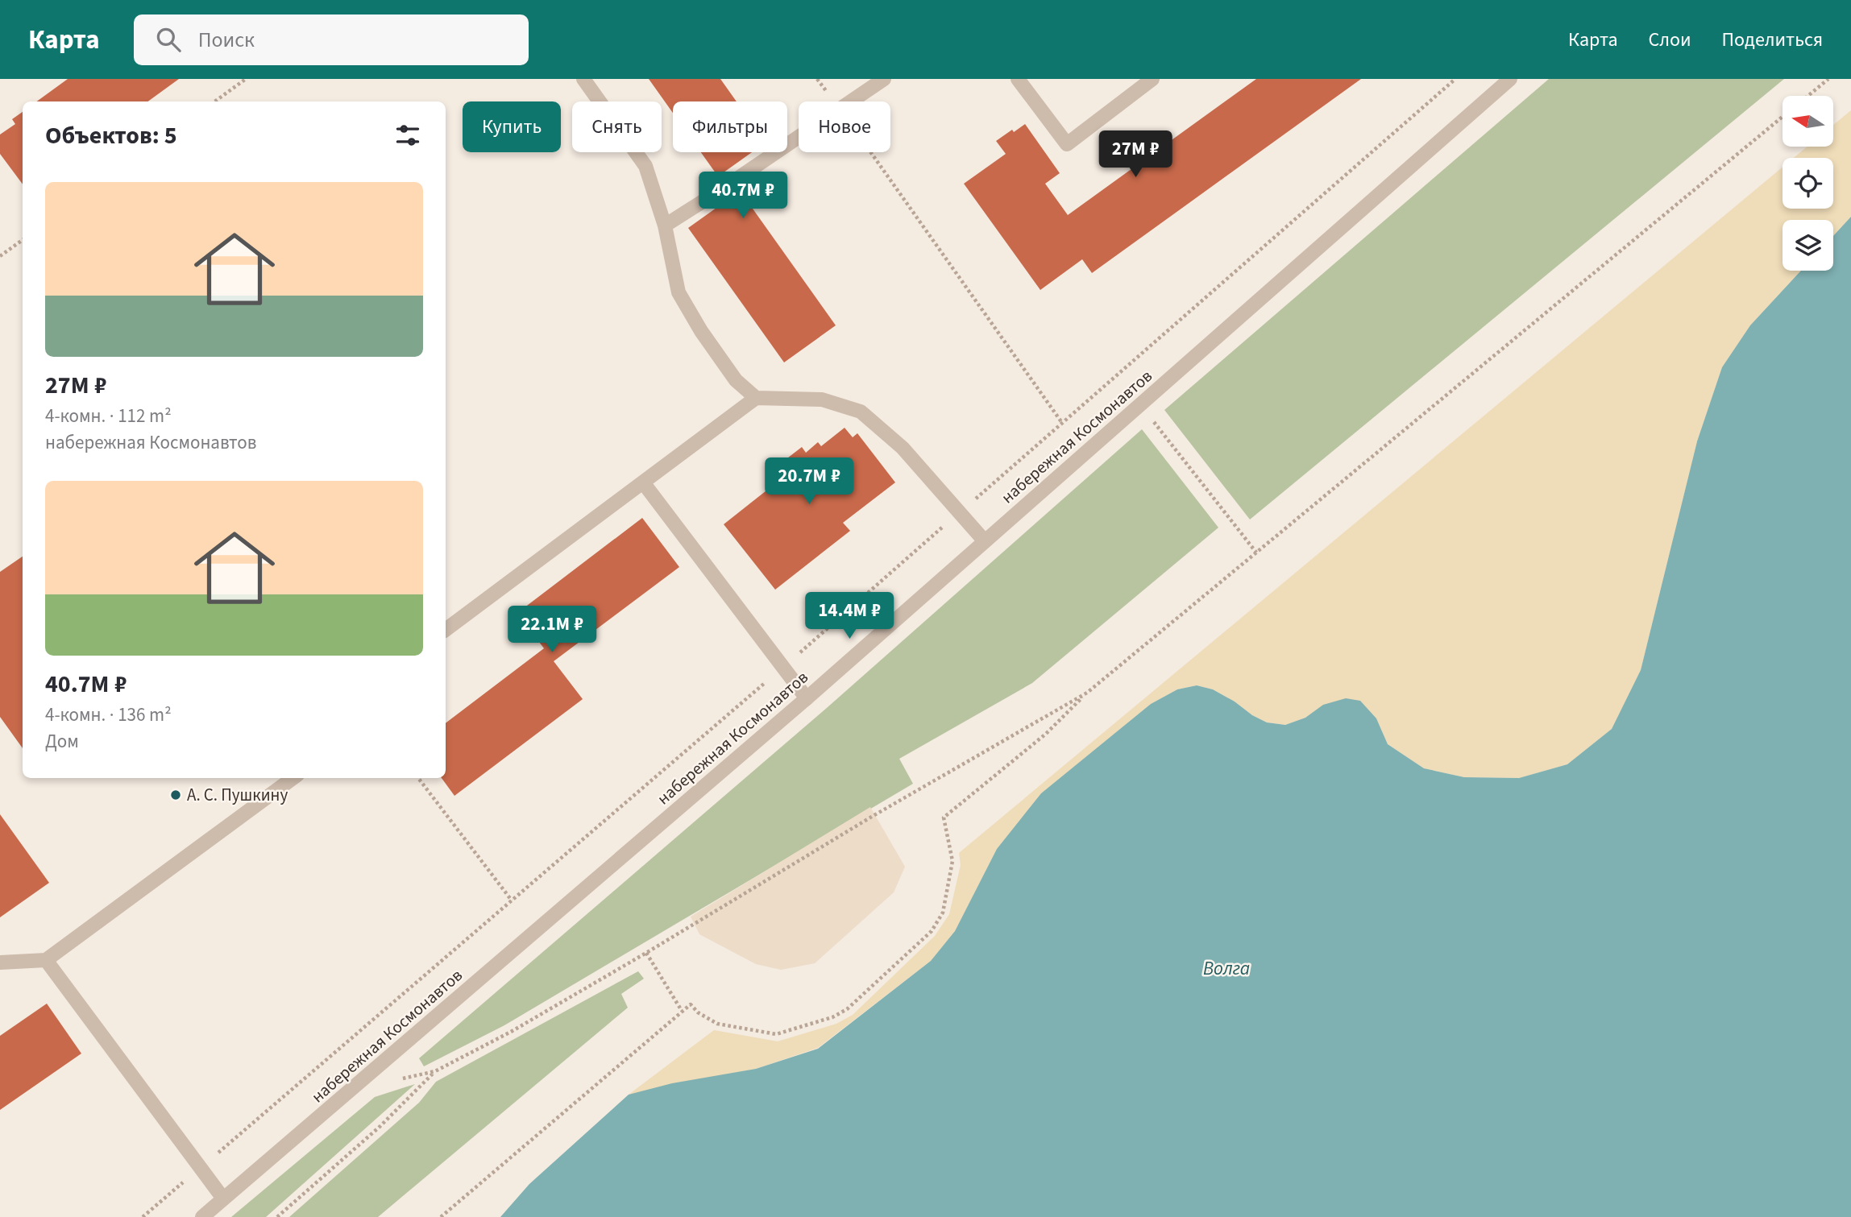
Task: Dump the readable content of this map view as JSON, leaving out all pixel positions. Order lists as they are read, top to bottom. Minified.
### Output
{"streets":{"street":["набережная Космонавтов"]},"water":["Волга"],"places":["А. С. Пушкину"],"north":"left","page":{"header":"Карта","search":"Поиск","nav":["Карта","Слои","Поделиться"],"chip":["Купить","Снять","Фильтры","Новое"],"heading":"Объектов: 5","price":["27M ₽","40.7M ₽","20.7M ₽","14.4M ₽","22.1M ₽"],"list":[{"name":"27M ₽","note":"4-комн. · 112 m² · набережная Космонавтов"},{"name":"40.7M ₽","note":"4-комн. · 136 m² · Дом"}]}}
